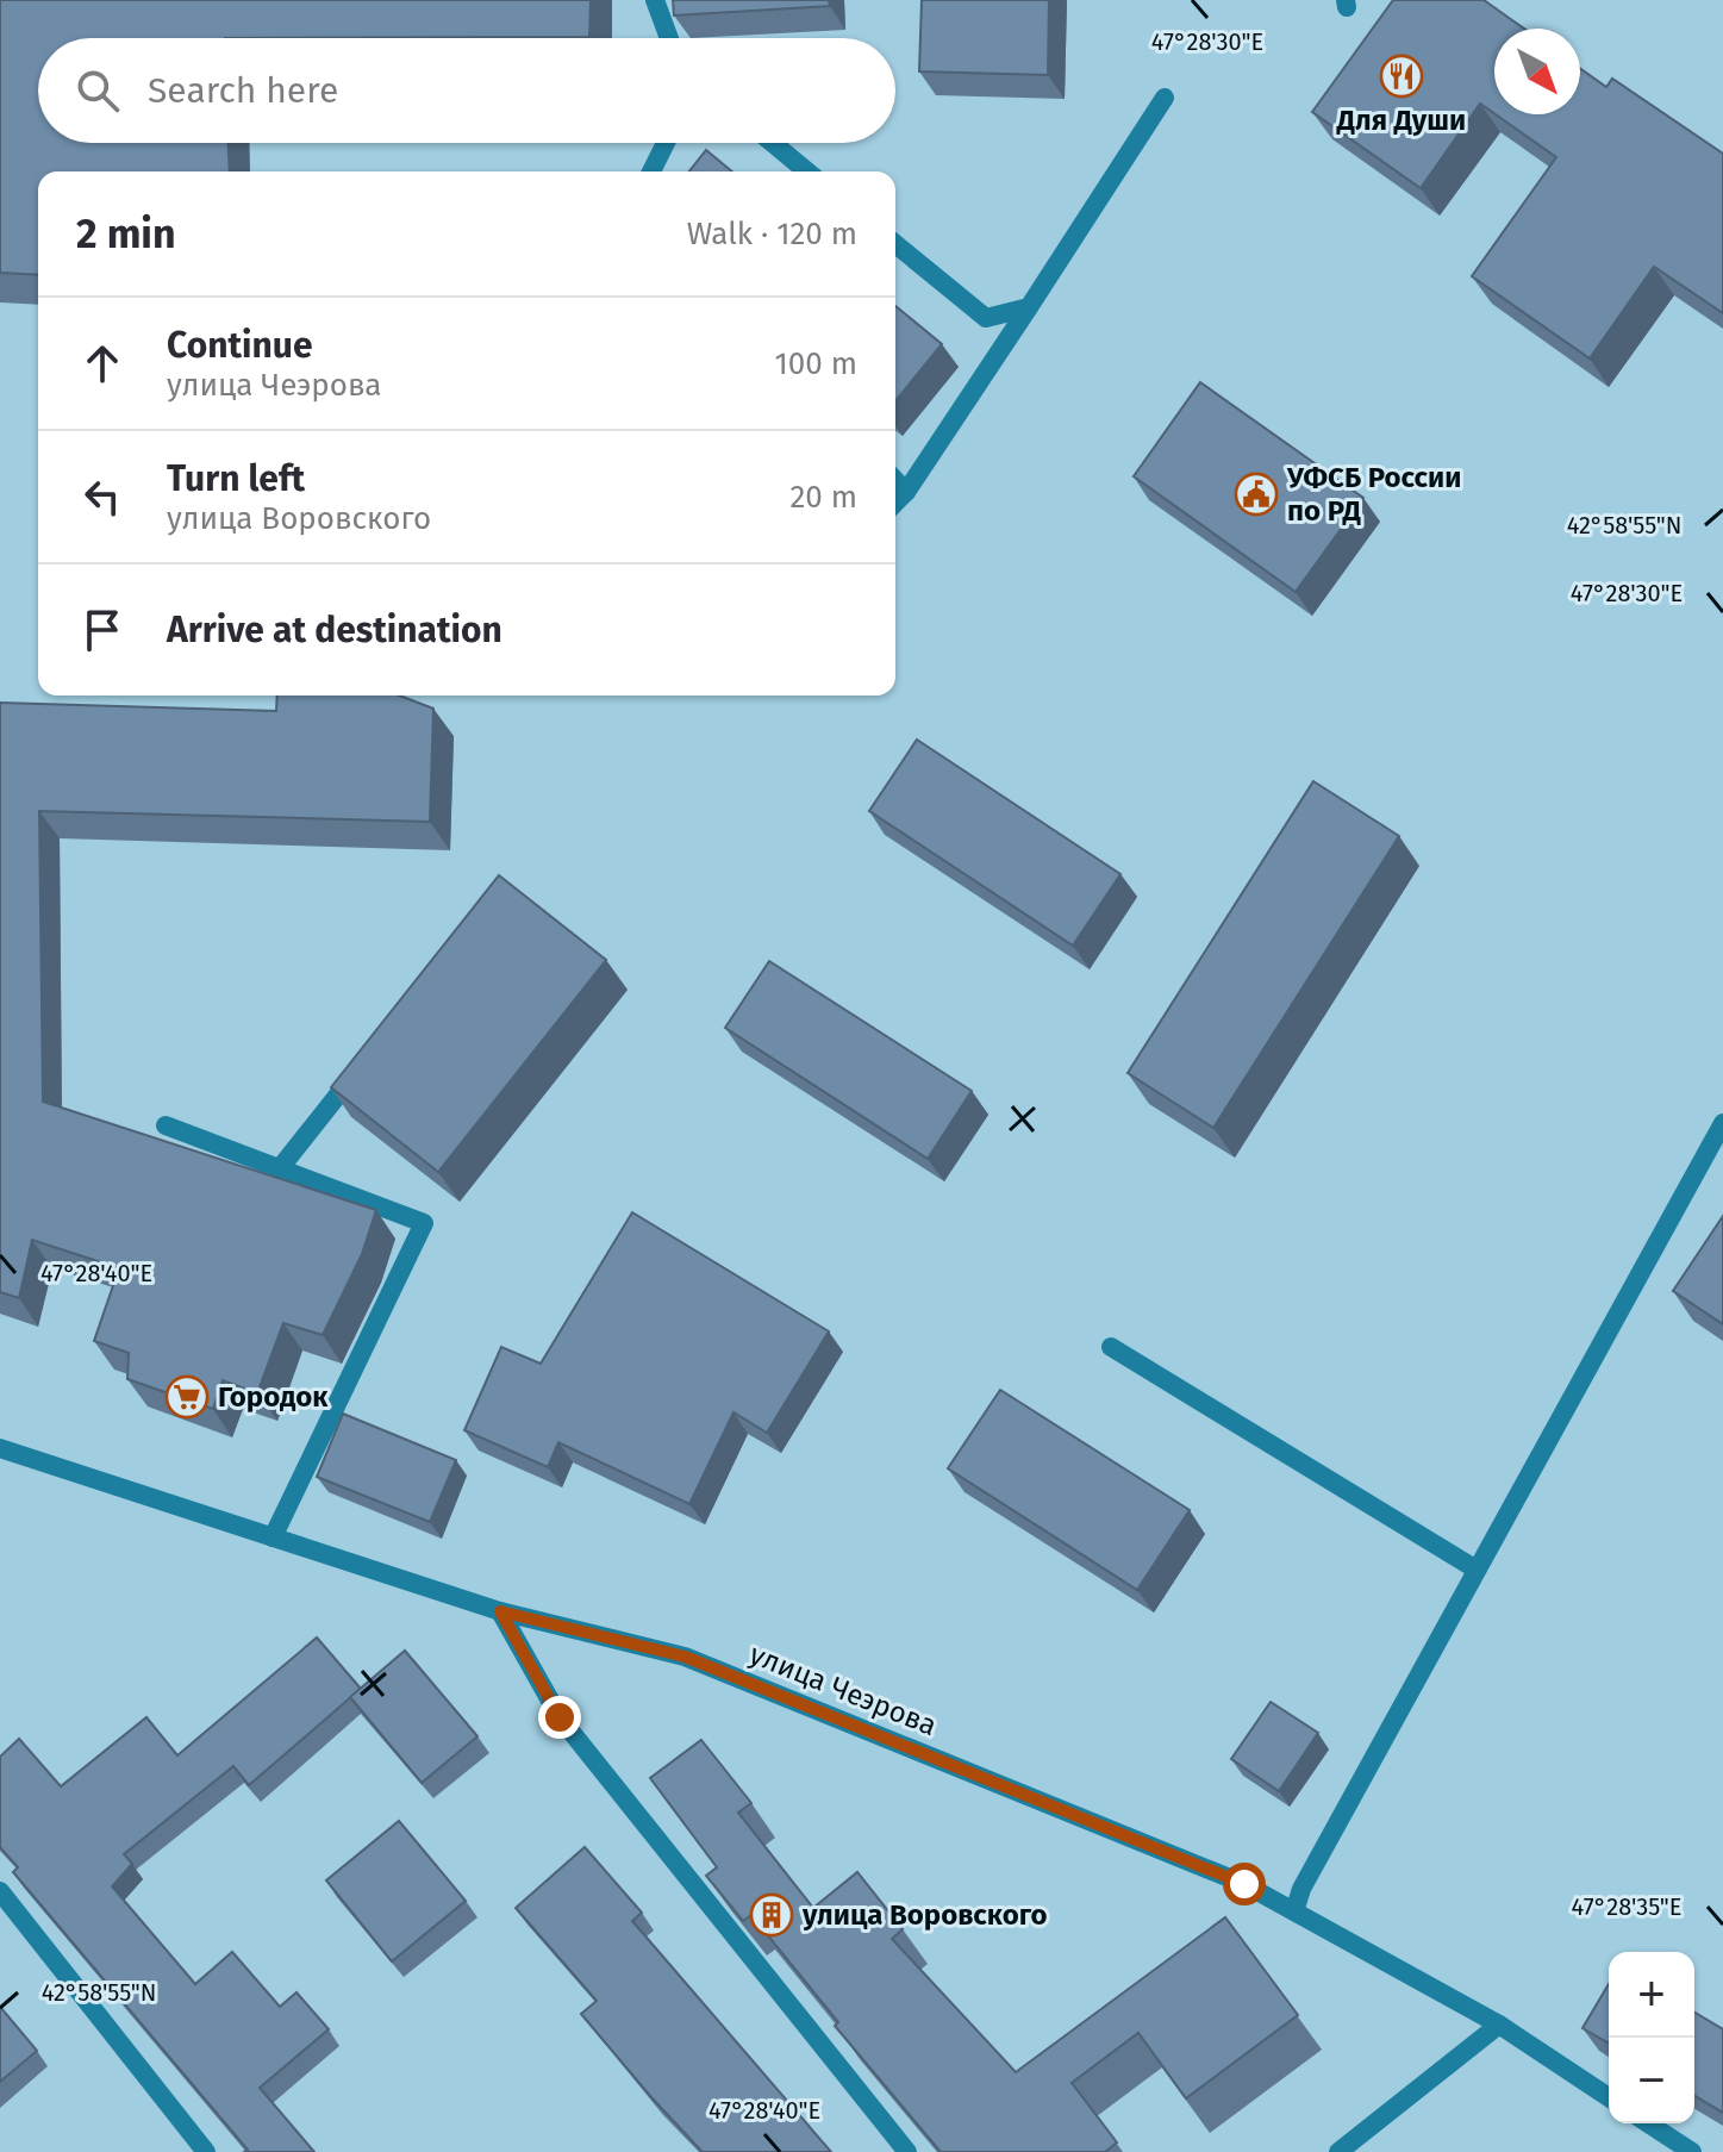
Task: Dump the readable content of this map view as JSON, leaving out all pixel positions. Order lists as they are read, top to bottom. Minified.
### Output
{"streets":{"street":["улица Чеэрова"]},"places":{"restaurant":["Для Души"],"public building":["УФСБ России по РД"],"supermarket":["Городок"],"building":["улица Воровского"]},"north":"bottom right","page":{"search":"Search here","heading":["2 min","Walk · 120 m"],"list":[["Continue","улица Чеэрова","100 m"],["Turn left","улица Воровского","20 m"],"Arrive at destination"],"map_buttons":["+","−"]},"coordinates":["47°28'30\"E","42°58'55\"N","47°28'40\"E","47°28'35\"E"]}
